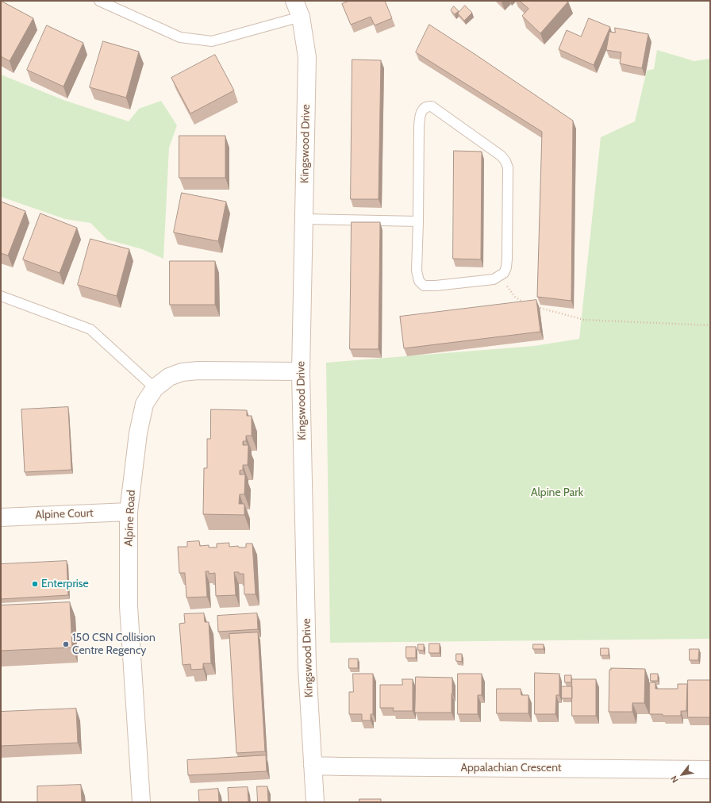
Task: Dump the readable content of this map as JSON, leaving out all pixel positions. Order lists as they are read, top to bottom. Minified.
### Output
{"streets":{"street":["Kingswood Drive","Alpine Court","Alpine Road","Appalachian Crescent"]},"crossings":[["Kingswood Drive","Alpine Road"],["Kingswood Drive","Appalachian Crescent"],["Alpine Court","Alpine Road"]],"parks":["Alpine Park"],"places":["Enterprise","150 CSN Collision Centre Regency"],"north":"bottom left"}
